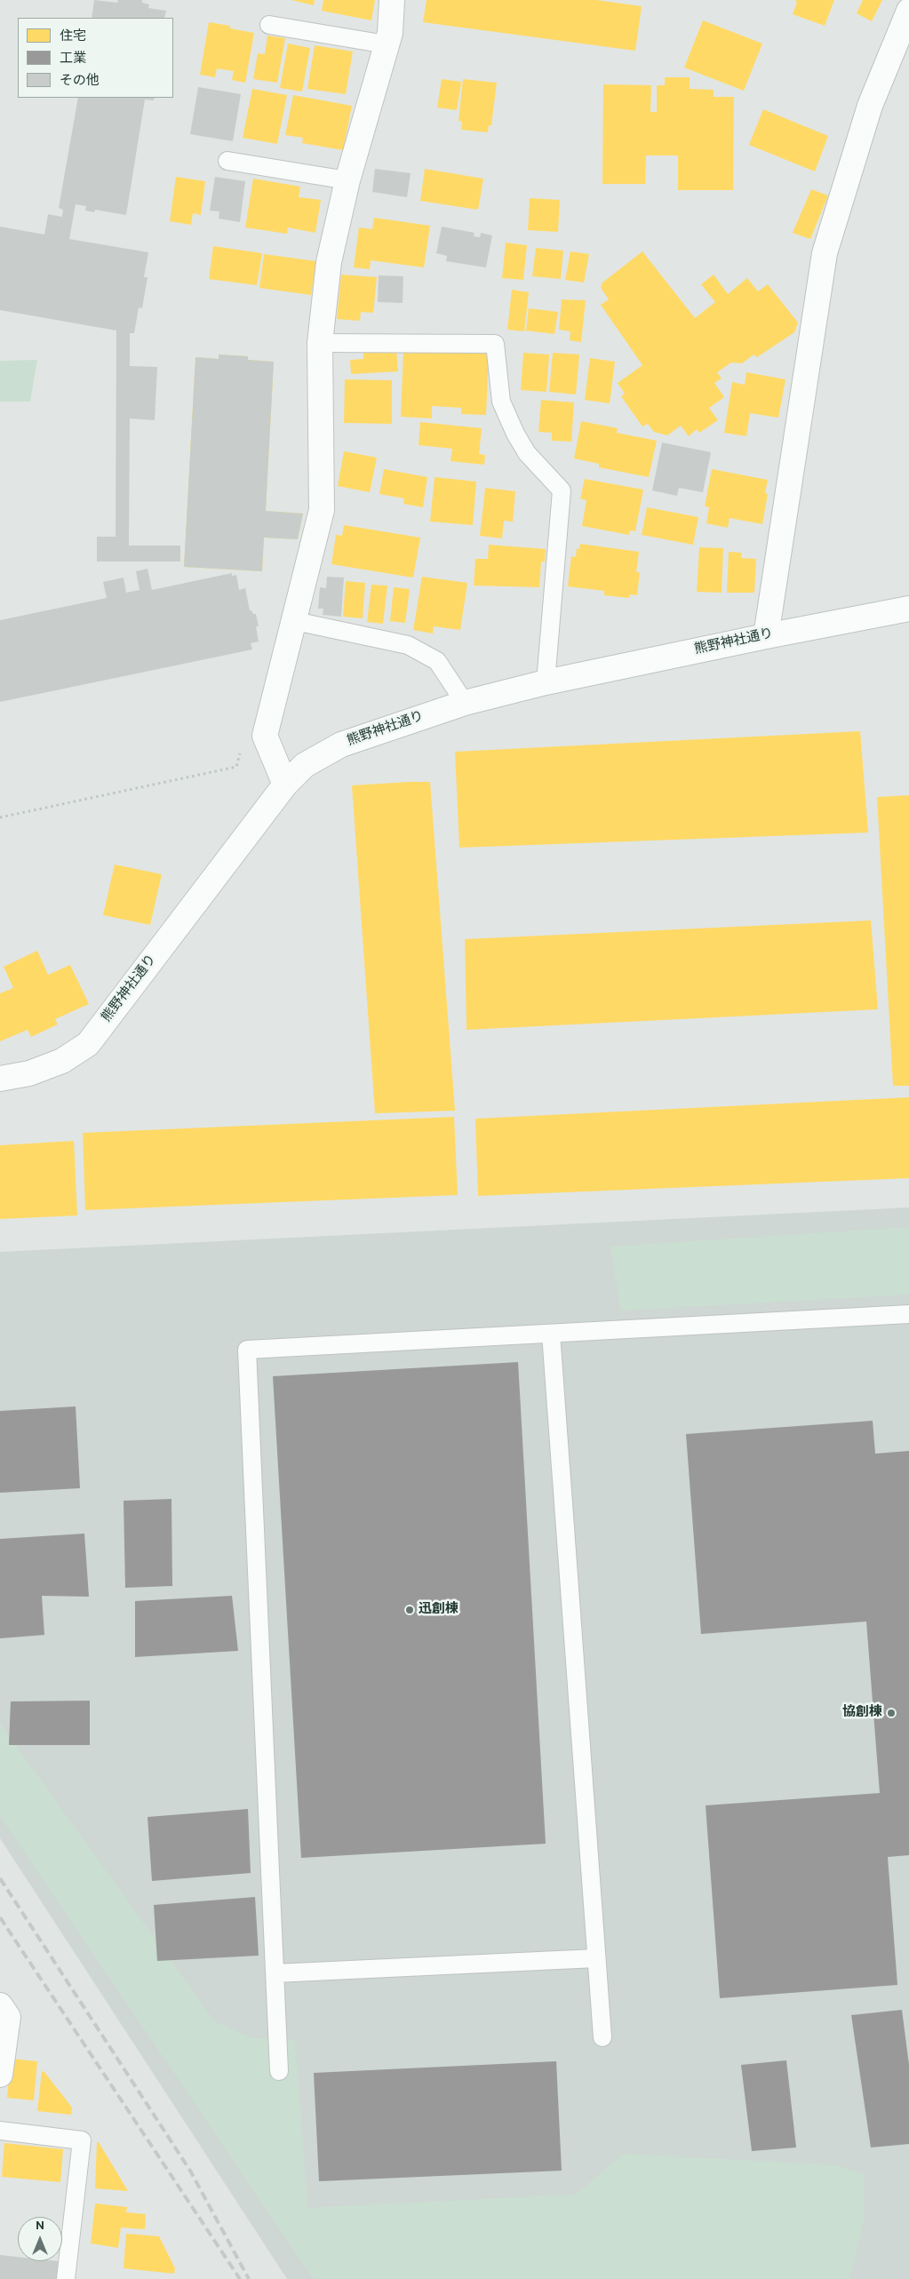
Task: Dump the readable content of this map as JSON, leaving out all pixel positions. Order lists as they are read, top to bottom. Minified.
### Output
{"streets":{"street":["熊野神社通り"]},"places":["迅創棟","協創棟"],"legend":["住宅","工業","その他"],"north":"top"}
